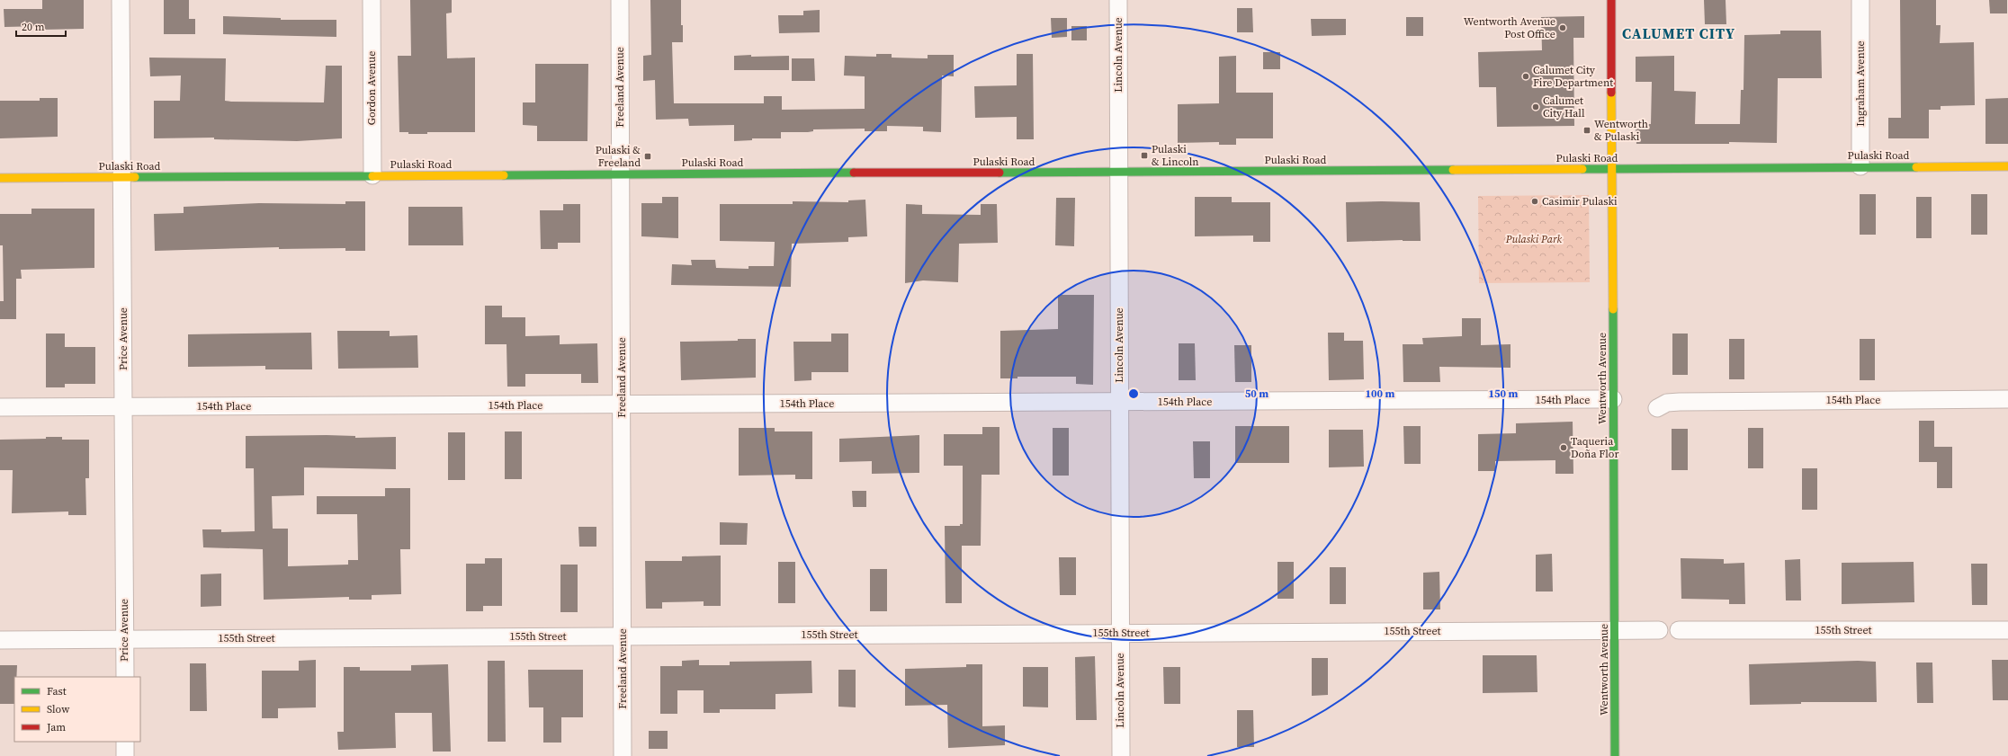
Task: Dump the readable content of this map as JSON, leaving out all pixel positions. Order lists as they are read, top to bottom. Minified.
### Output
{"streets":{"street":["Lincoln Avenue","Ingraham Avenue","Freeland Avenue","Gordon Avenue","Pulaski Road","Price Avenue","Wentworth Avenue","154th Place","155th Street"]},"crossings":[["Lincoln Avenue","Pulaski Road"],["Lincoln Avenue","154th Place"],["Lincoln Avenue","155th Street"],["Ingraham Avenue","Pulaski Road"],["Freeland Avenue","Pulaski Road"],["Freeland Avenue","154th Place"],["Freeland Avenue","155th Street"],["Gordon Avenue","Pulaski Road"],["Pulaski Road","Price Avenue"],["Pulaski Road","Wentworth Avenue"],["Price Avenue","154th Place"],["Price Avenue","155th Street"],["Wentworth Avenue","154th Place"],["Wentworth Avenue","155th Street"]],"districts":["CALUMET CITY"],"parks":["Pulaski Park"],"places":{"other":["Wentworth Avenue Post Office","Calumet City Fire Department","Calumet City Hall","Casimir Pulaski","Taqueria Doña Flor"],"transit":["Wentworth & Pulaski","Pulaski & Lincoln","Pulaski & Freeland"]},"legend":["Fast","Slow","Jam"],"scale_bar":"20 m","rings":["50 m","100 m","150 m"]}
